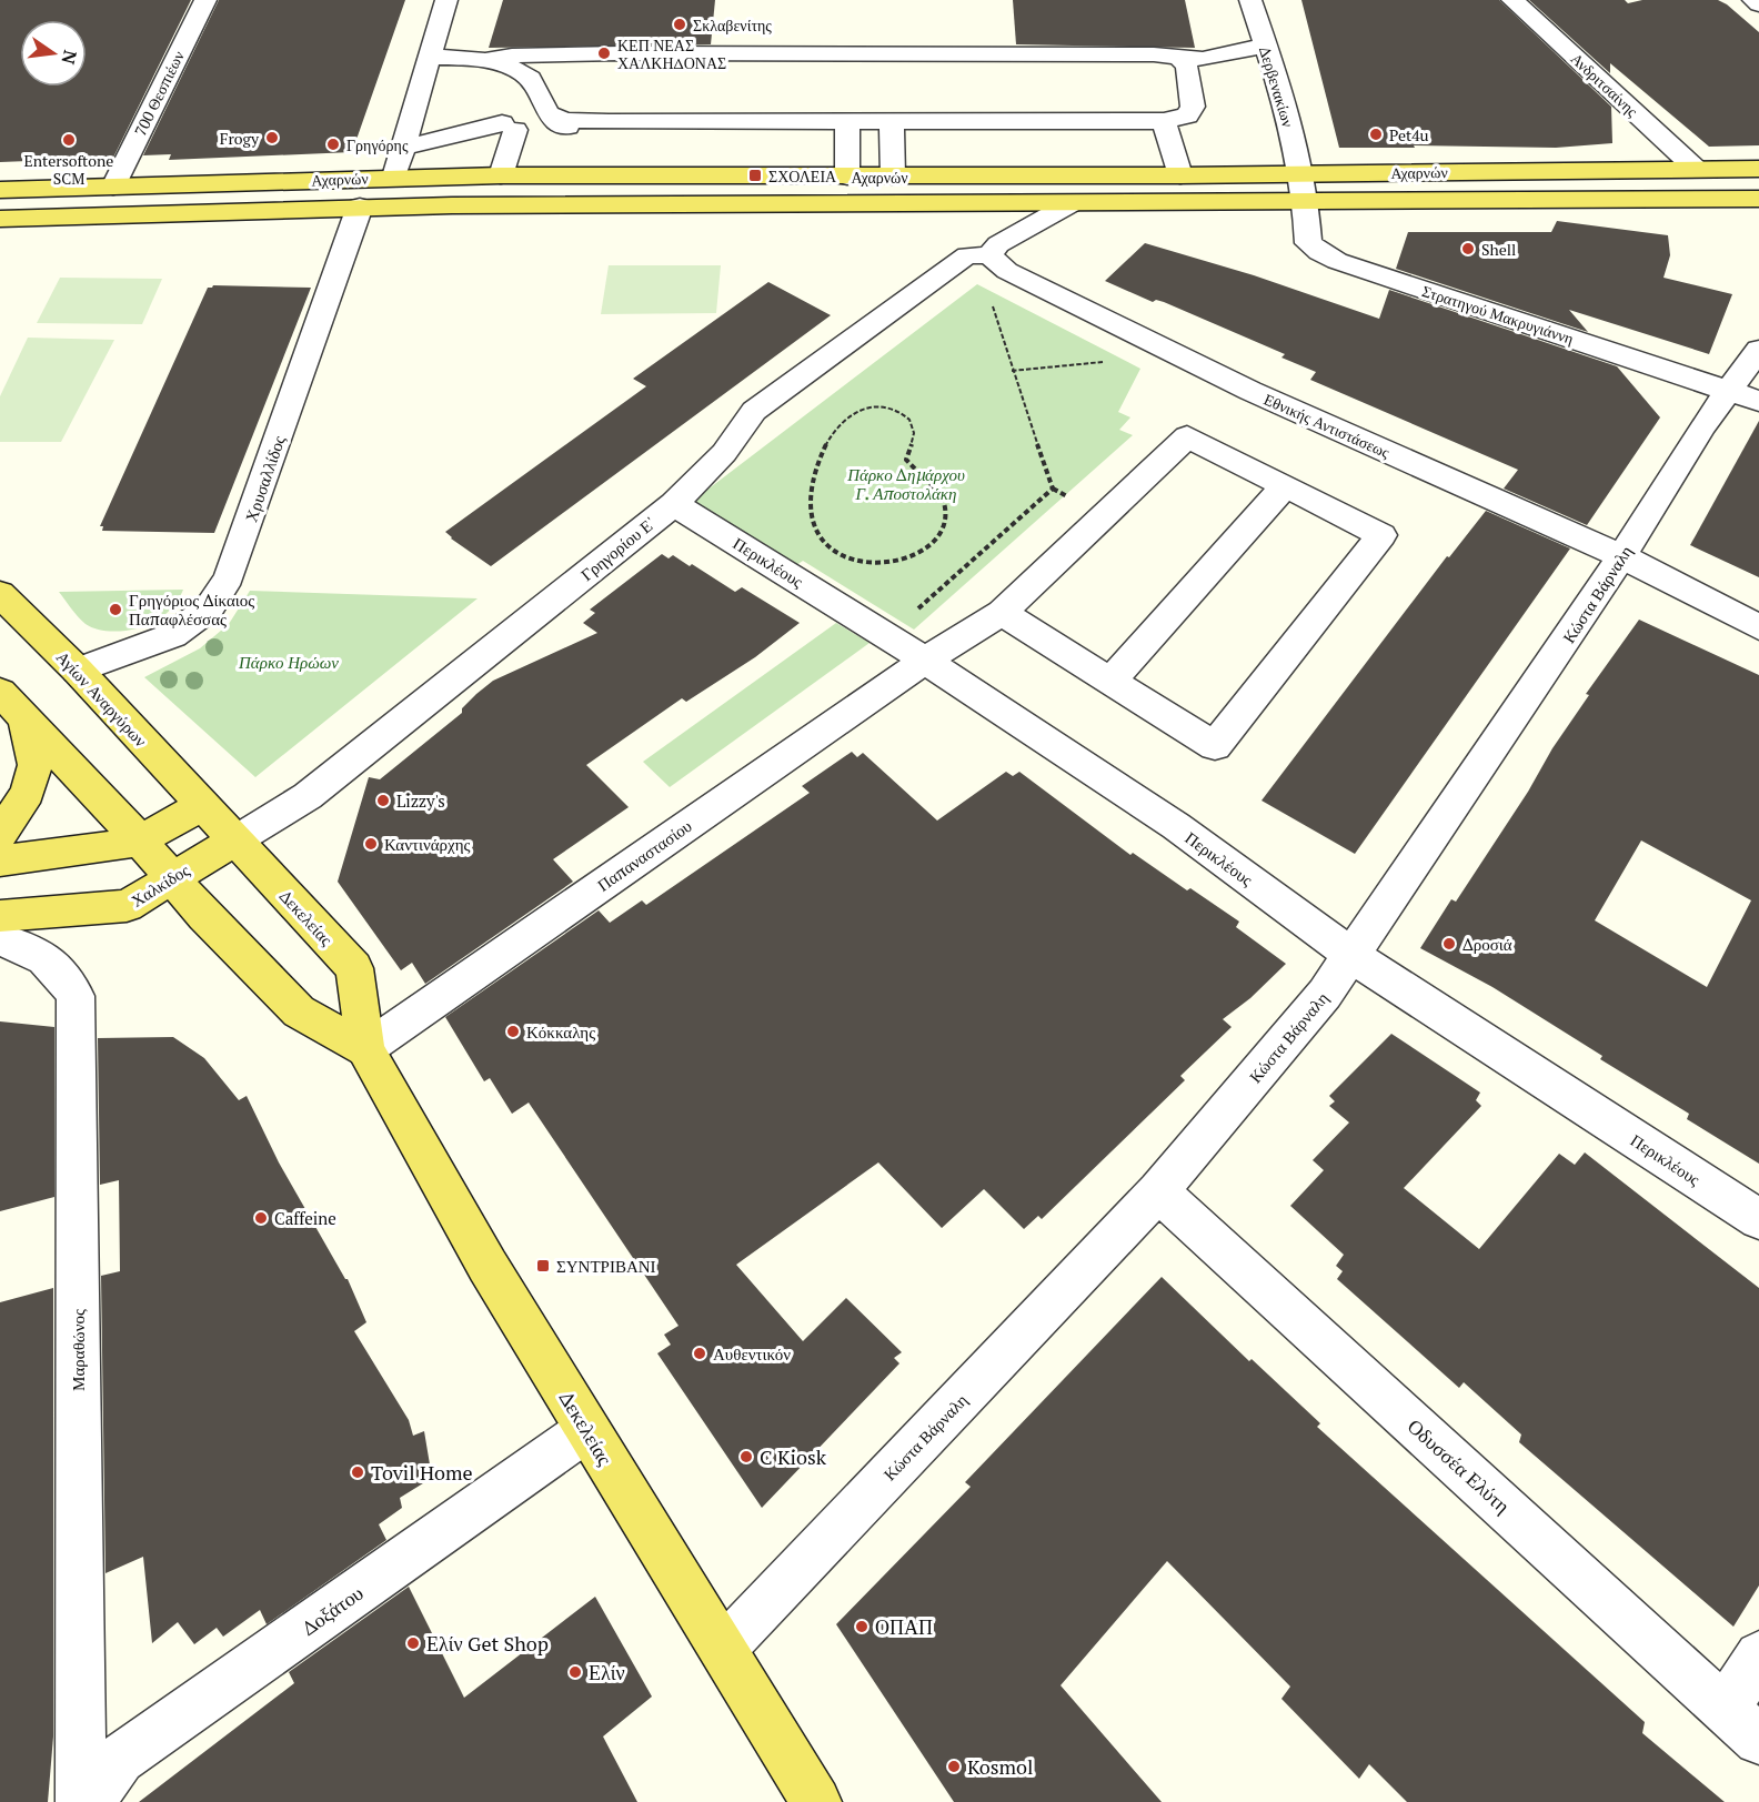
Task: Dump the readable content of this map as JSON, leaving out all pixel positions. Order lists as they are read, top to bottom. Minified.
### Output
{"streets":{"main road":["Αχαρνών","Αγίων Αναργύρων","Χαλκίδος","Δεκελείας"],"street":["Ανδριτσαίνης","Δερβενακίων","700 Θεσπιέων","Στρατηγού Μακρυγιάννη","Εθνικής Αντιστάσεως","Χρυσαλλίδος","Γρηγορίου Ε'","Περικλέους","Κώστα Βάρναλη","Παπαναστασίου","Μαραθώνος","Οδυσσέα Ελύτη","Δοξάτου"]},"crossings":[["Ανδριτσαίνης","Αχαρνών"],["Δερβενακίων","Αχαρνών"],["Δερβενακίων","Στρατηγού Μακρυγιάννη"],["700 Θεσπιέων","Αχαρνών"],["Αχαρνών","Στρατηγού Μακρυγιάννη"],["Αχαρνών","Χρυσαλλίδος"],["Στρατηγού Μακρυγιάννη","Κώστα Βάρναλη"],["Εθνικής Αντιστάσεως","Γρηγορίου Ε'"],["Εθνικής Αντιστάσεως","Κώστα Βάρναλη"],["Χρυσαλλίδος","Αγίων Αναργύρων"],["Γρηγορίου Ε'","Περικλέους"],["Γρηγορίου Ε'","Χαλκίδος"],["Γρηγορίου Ε'","Δεκελείας"],["Περικλέους","Κώστα Βάρναλη"],["Περικλέους","Παπαναστασίου"],["Κώστα Βάρναλη","Δεκελείας"],["Κώστα Βάρναλη","Οδυσσέα Ελύτη"],["Αγίων Αναργύρων","Δεκελείας"],["Παπαναστασίου","Δεκελείας"],["Χαλκίδος","Δεκελείας"],["Δεκελείας","Δοξάτου"]],"parks":["Πάρκο Δημάρχου Γ. Αποστολάκη","Πάρκο Ηρώων"],"places":{"other":["Σκλαβενίτης","ΚΕΠ ΝΕΑΣ ΧΑΛΚΗΔΟΝΑΣ","Pet4u","Frogy","Entersoftone SCM","Γρηγόρης","Shell","Γρηγόριος Δίκαιος Παπαφλέσσας","Lizzy's","Καντινάρχης","Δροσιά","Κόκκαλης","Caffeine","Αυθεντικόν","C Kiosk","Tovil Home","ΟΠΑΠ","Ελίν Get Shop","Ελίν","Kosmol"],"transit":["ΣΧΟΛΕΙΑ","ΣΥΝΤΡΙΒΑΝΙ"]},"north":"right"}
